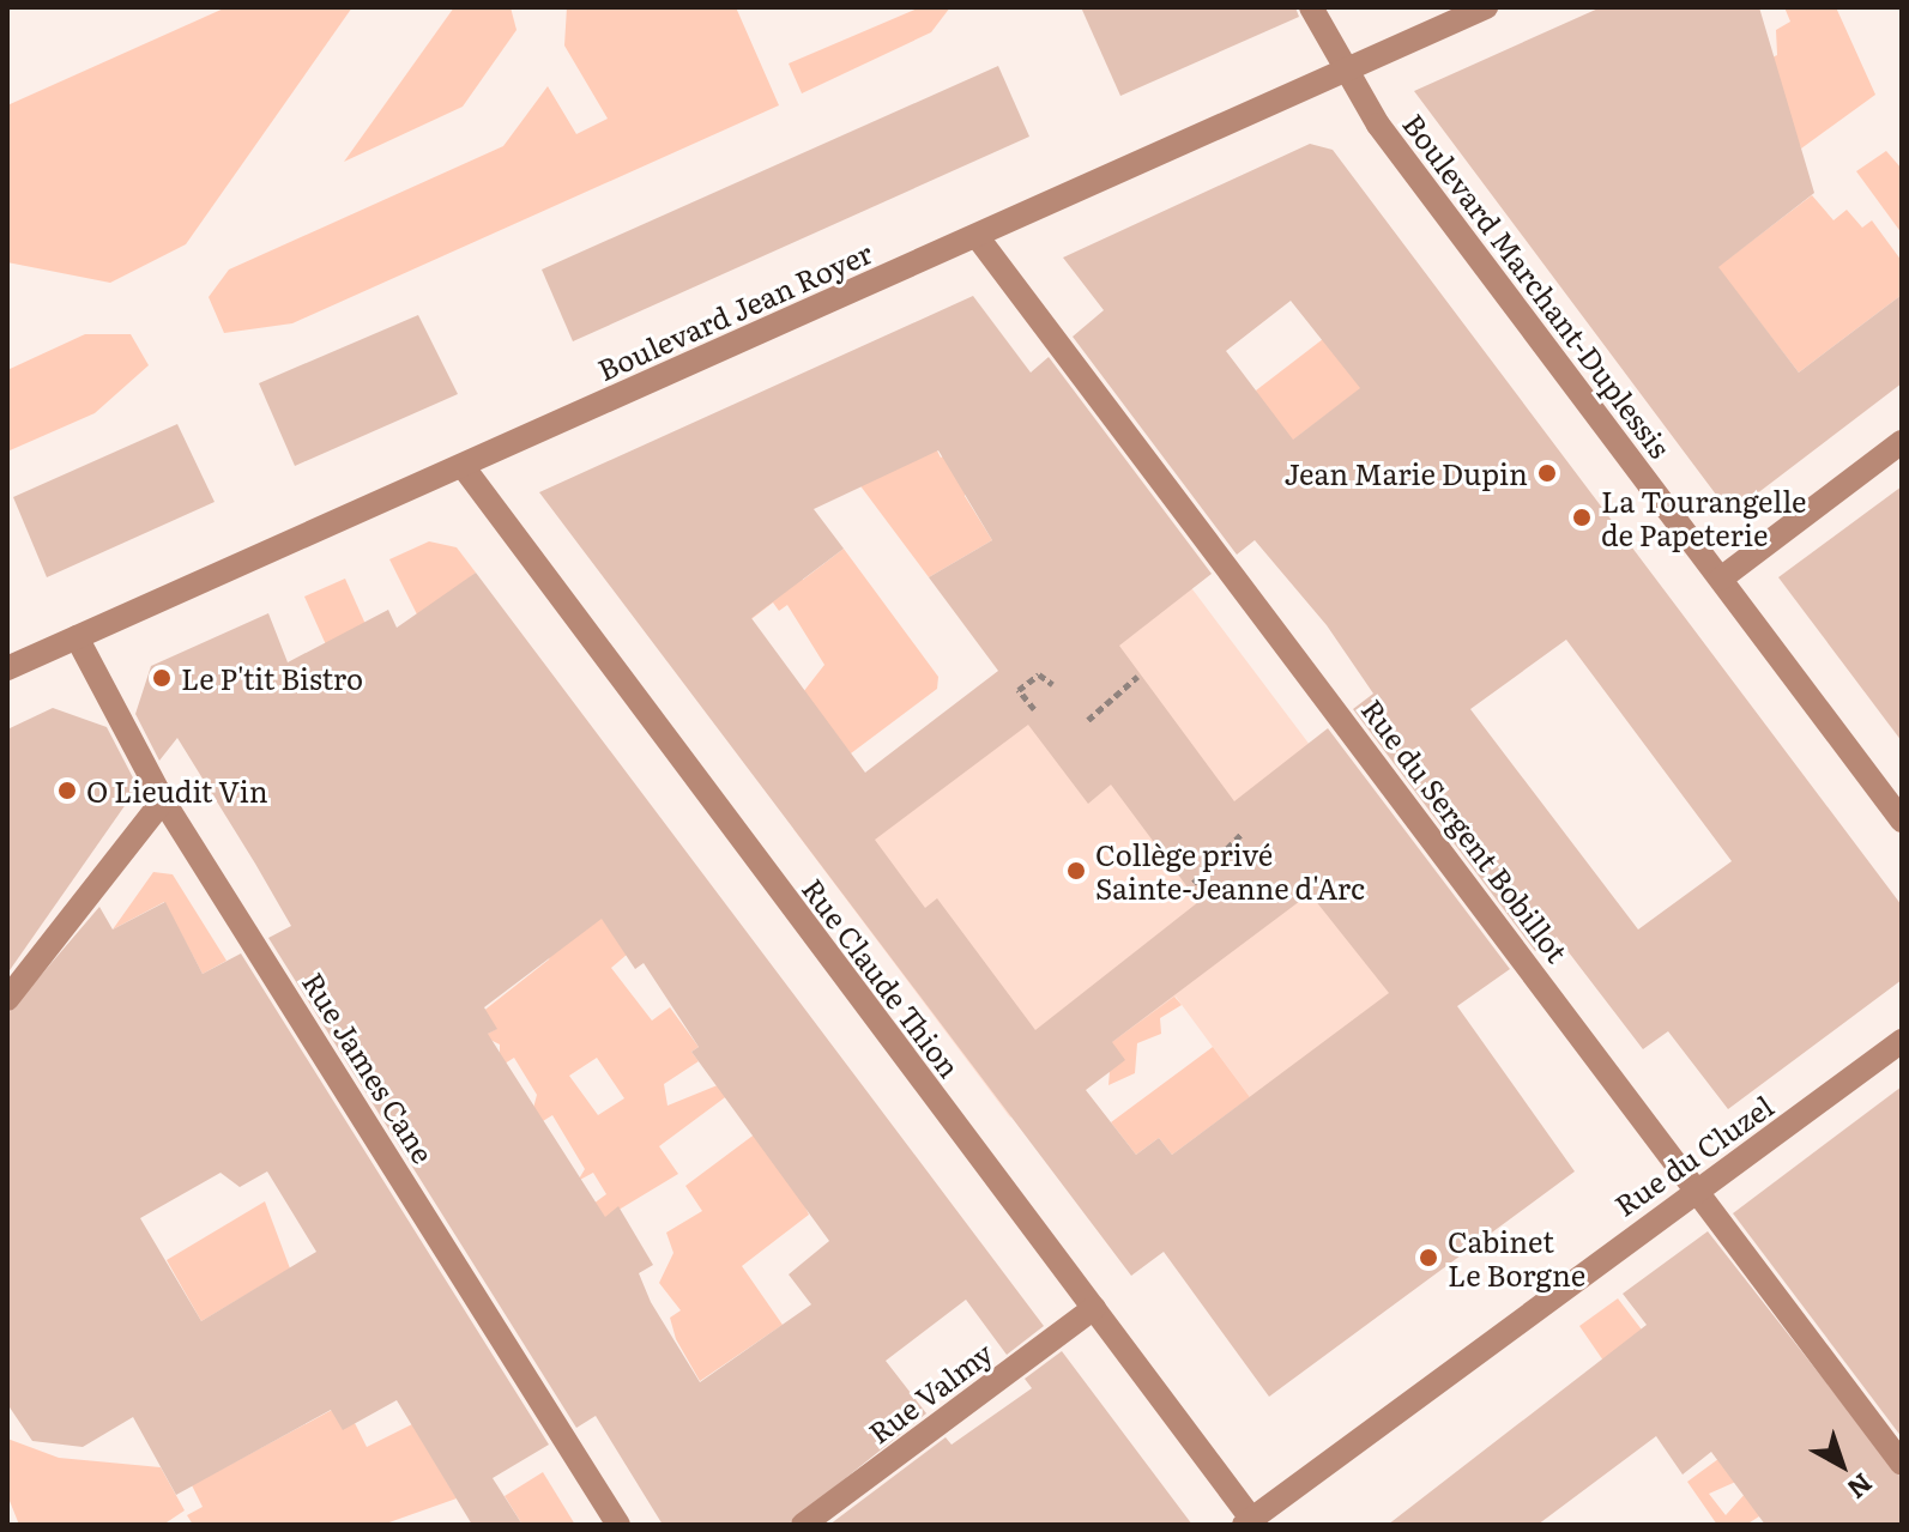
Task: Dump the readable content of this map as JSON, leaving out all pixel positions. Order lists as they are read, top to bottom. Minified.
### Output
{"streets":{"street":["Boulevard Marchant-Duplessis","Boulevard Jean Royer","Rue du Sergent Bobillot","Rue Claude Thion","Rue James Cane","Rue du Cluzel","Rue Valmy"]},"crossings":[["Boulevard Marchant-Duplessis","Boulevard Jean Royer"],["Boulevard Jean Royer","Rue du Sergent Bobillot"],["Boulevard Jean Royer","Rue Claude Thion"],["Boulevard Jean Royer","Rue James Cane"],["Rue du Sergent Bobillot","Rue du Cluzel"],["Rue Claude Thion","Rue du Cluzel"],["Rue Claude Thion","Rue Valmy"]],"places":["Jean Marie Dupin","La Tourangelle de Papeterie","Le P'tit Bistro","O Lieudit Vin","Collège privé Sainte-Jeanne d'Arc","Cabinet Le Borgne"],"north":"bottom right"}
